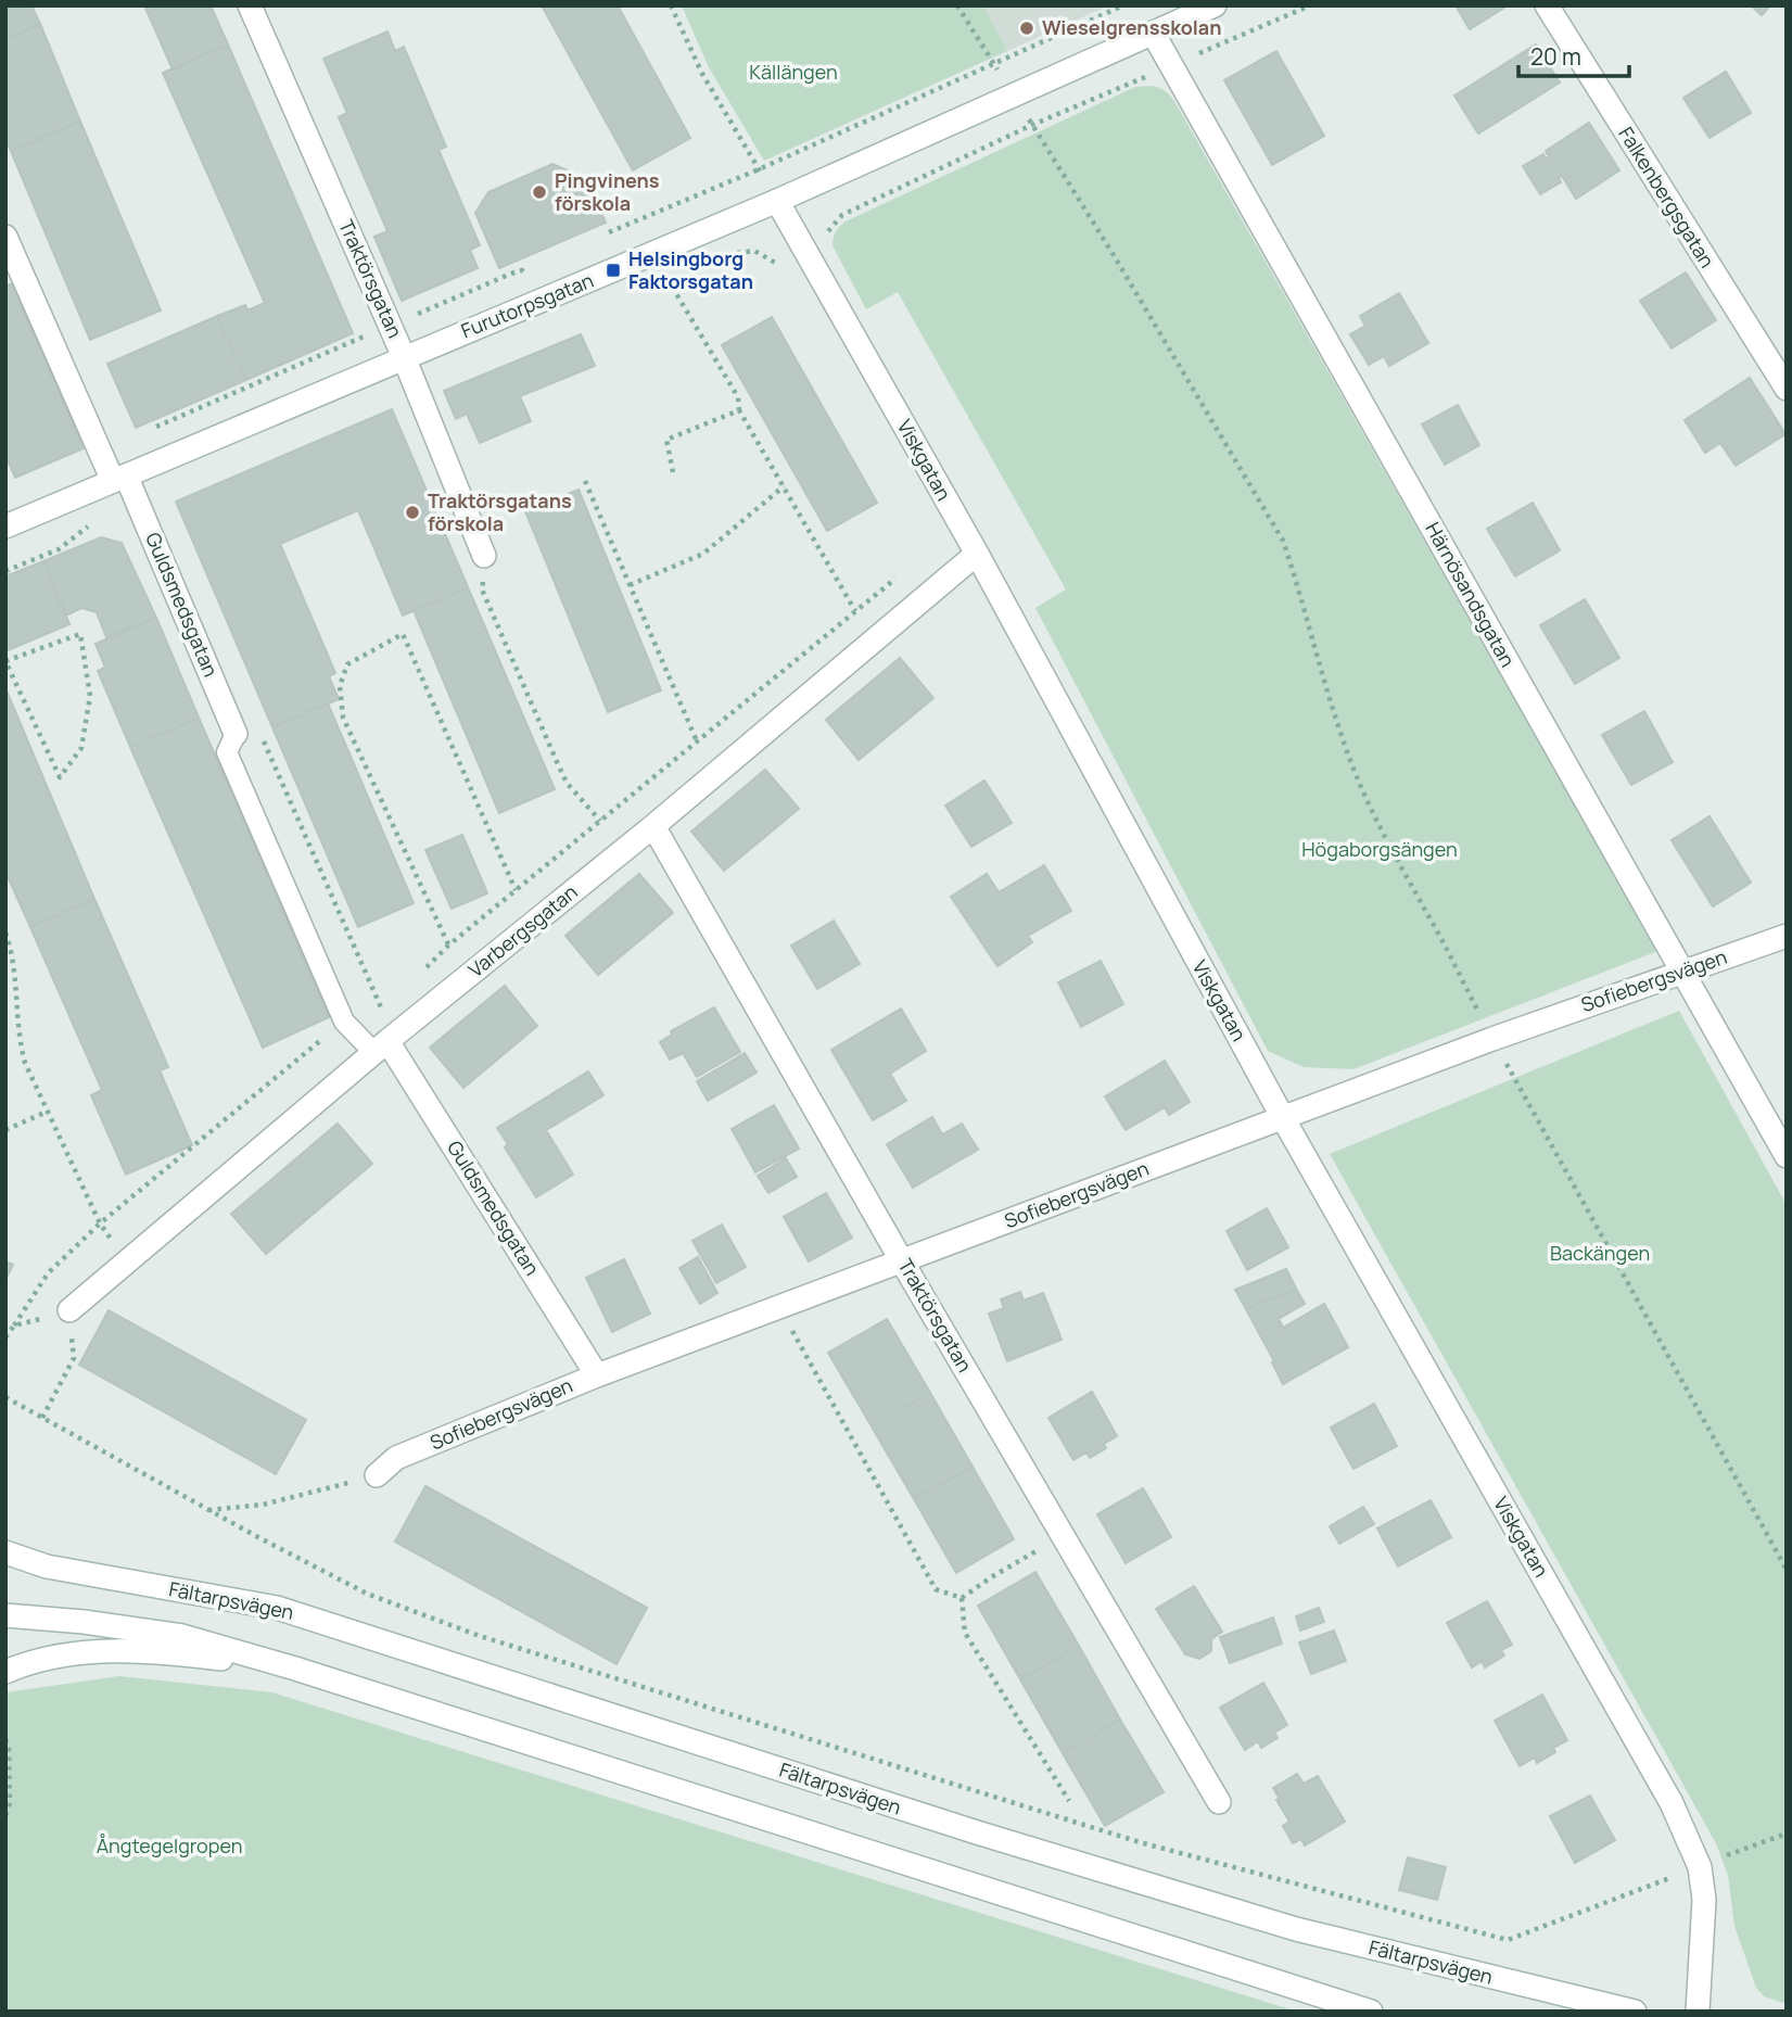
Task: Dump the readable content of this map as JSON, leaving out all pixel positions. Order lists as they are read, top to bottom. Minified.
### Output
{"streets":{"street":["Falkenbergsgatan","Traktörsgatan","Furutorpsgatan","Viskgatan","Härnösandsgatan","Guldsmedsgatan","Varbergsgatan","Sofiebergsvägen","Fältarpsvägen"]},"crossings":[["Traktörsgatan","Furutorpsgatan"],["Traktörsgatan","Varbergsgatan"],["Traktörsgatan","Sofiebergsvägen"],["Furutorpsgatan","Viskgatan"],["Furutorpsgatan","Härnösandsgatan"],["Furutorpsgatan","Guldsmedsgatan"],["Viskgatan","Varbergsgatan"],["Viskgatan","Sofiebergsvägen"],["Härnösandsgatan","Sofiebergsvägen"],["Guldsmedsgatan","Varbergsgatan"],["Guldsmedsgatan","Sofiebergsvägen"]],"parks":["Källängen","Högaborgsängen","Backängen","Ångtegelgropen"],"places":{"other":["Wieselgrensskolan","Pingvinens förskola","Traktörsgatans förskola"],"transit":["Helsingborg Faktorsgatan"]},"scale_bar":"20 m"}
